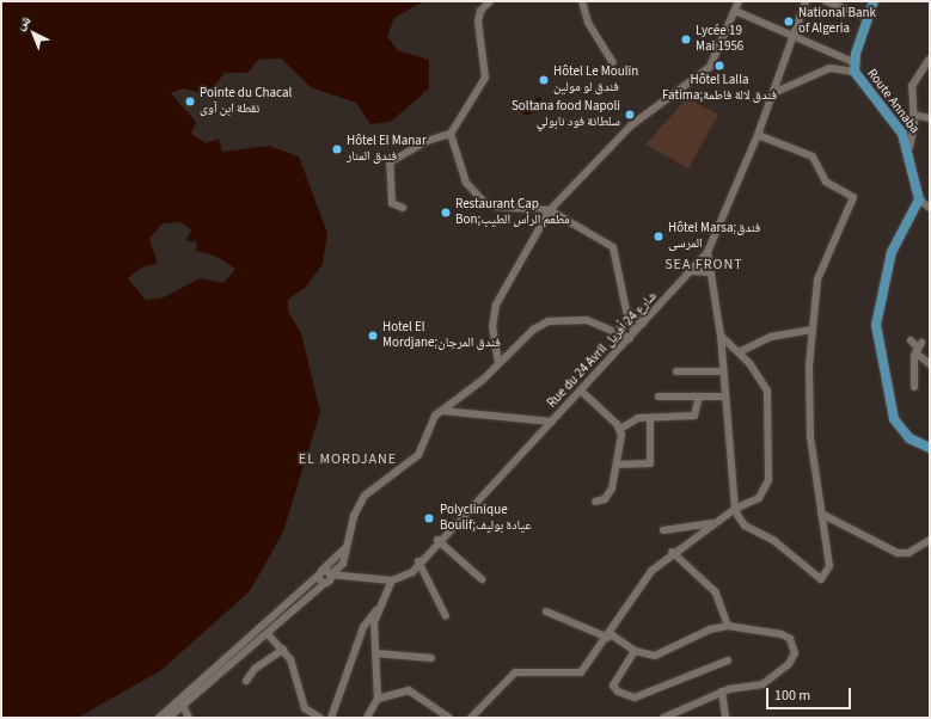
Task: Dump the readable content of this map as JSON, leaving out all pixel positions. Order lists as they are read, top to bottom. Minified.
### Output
{"streets":{"main road":["Route Annaba"],"street":["Rue du 24 Avril شارع 24 أفريل"]},"districts":["SEA FRONT","EL MORDJANE"],"places":["National Bank of Algeria","Lycée 19 Mai 1956","Hôtel Lalla Fatima;فندق لالة فاطمة","Hôtel Le Moulin فندق لو مولين","Pointe du Chacal نقطة ابن آوى","Soltana food Napoli سلطانة فود نابولي","Hôtel El Manar فندق المنار","Restaurant Cap Bon;مطعم الرأس الطيب","Hôtel Marsa;فندق المرسى","Hotel El Mordjane;فندق المرجان","Polyclinique Boulif;عيادة بوليف"],"scale_bar":"100 m","north":"top left"}
